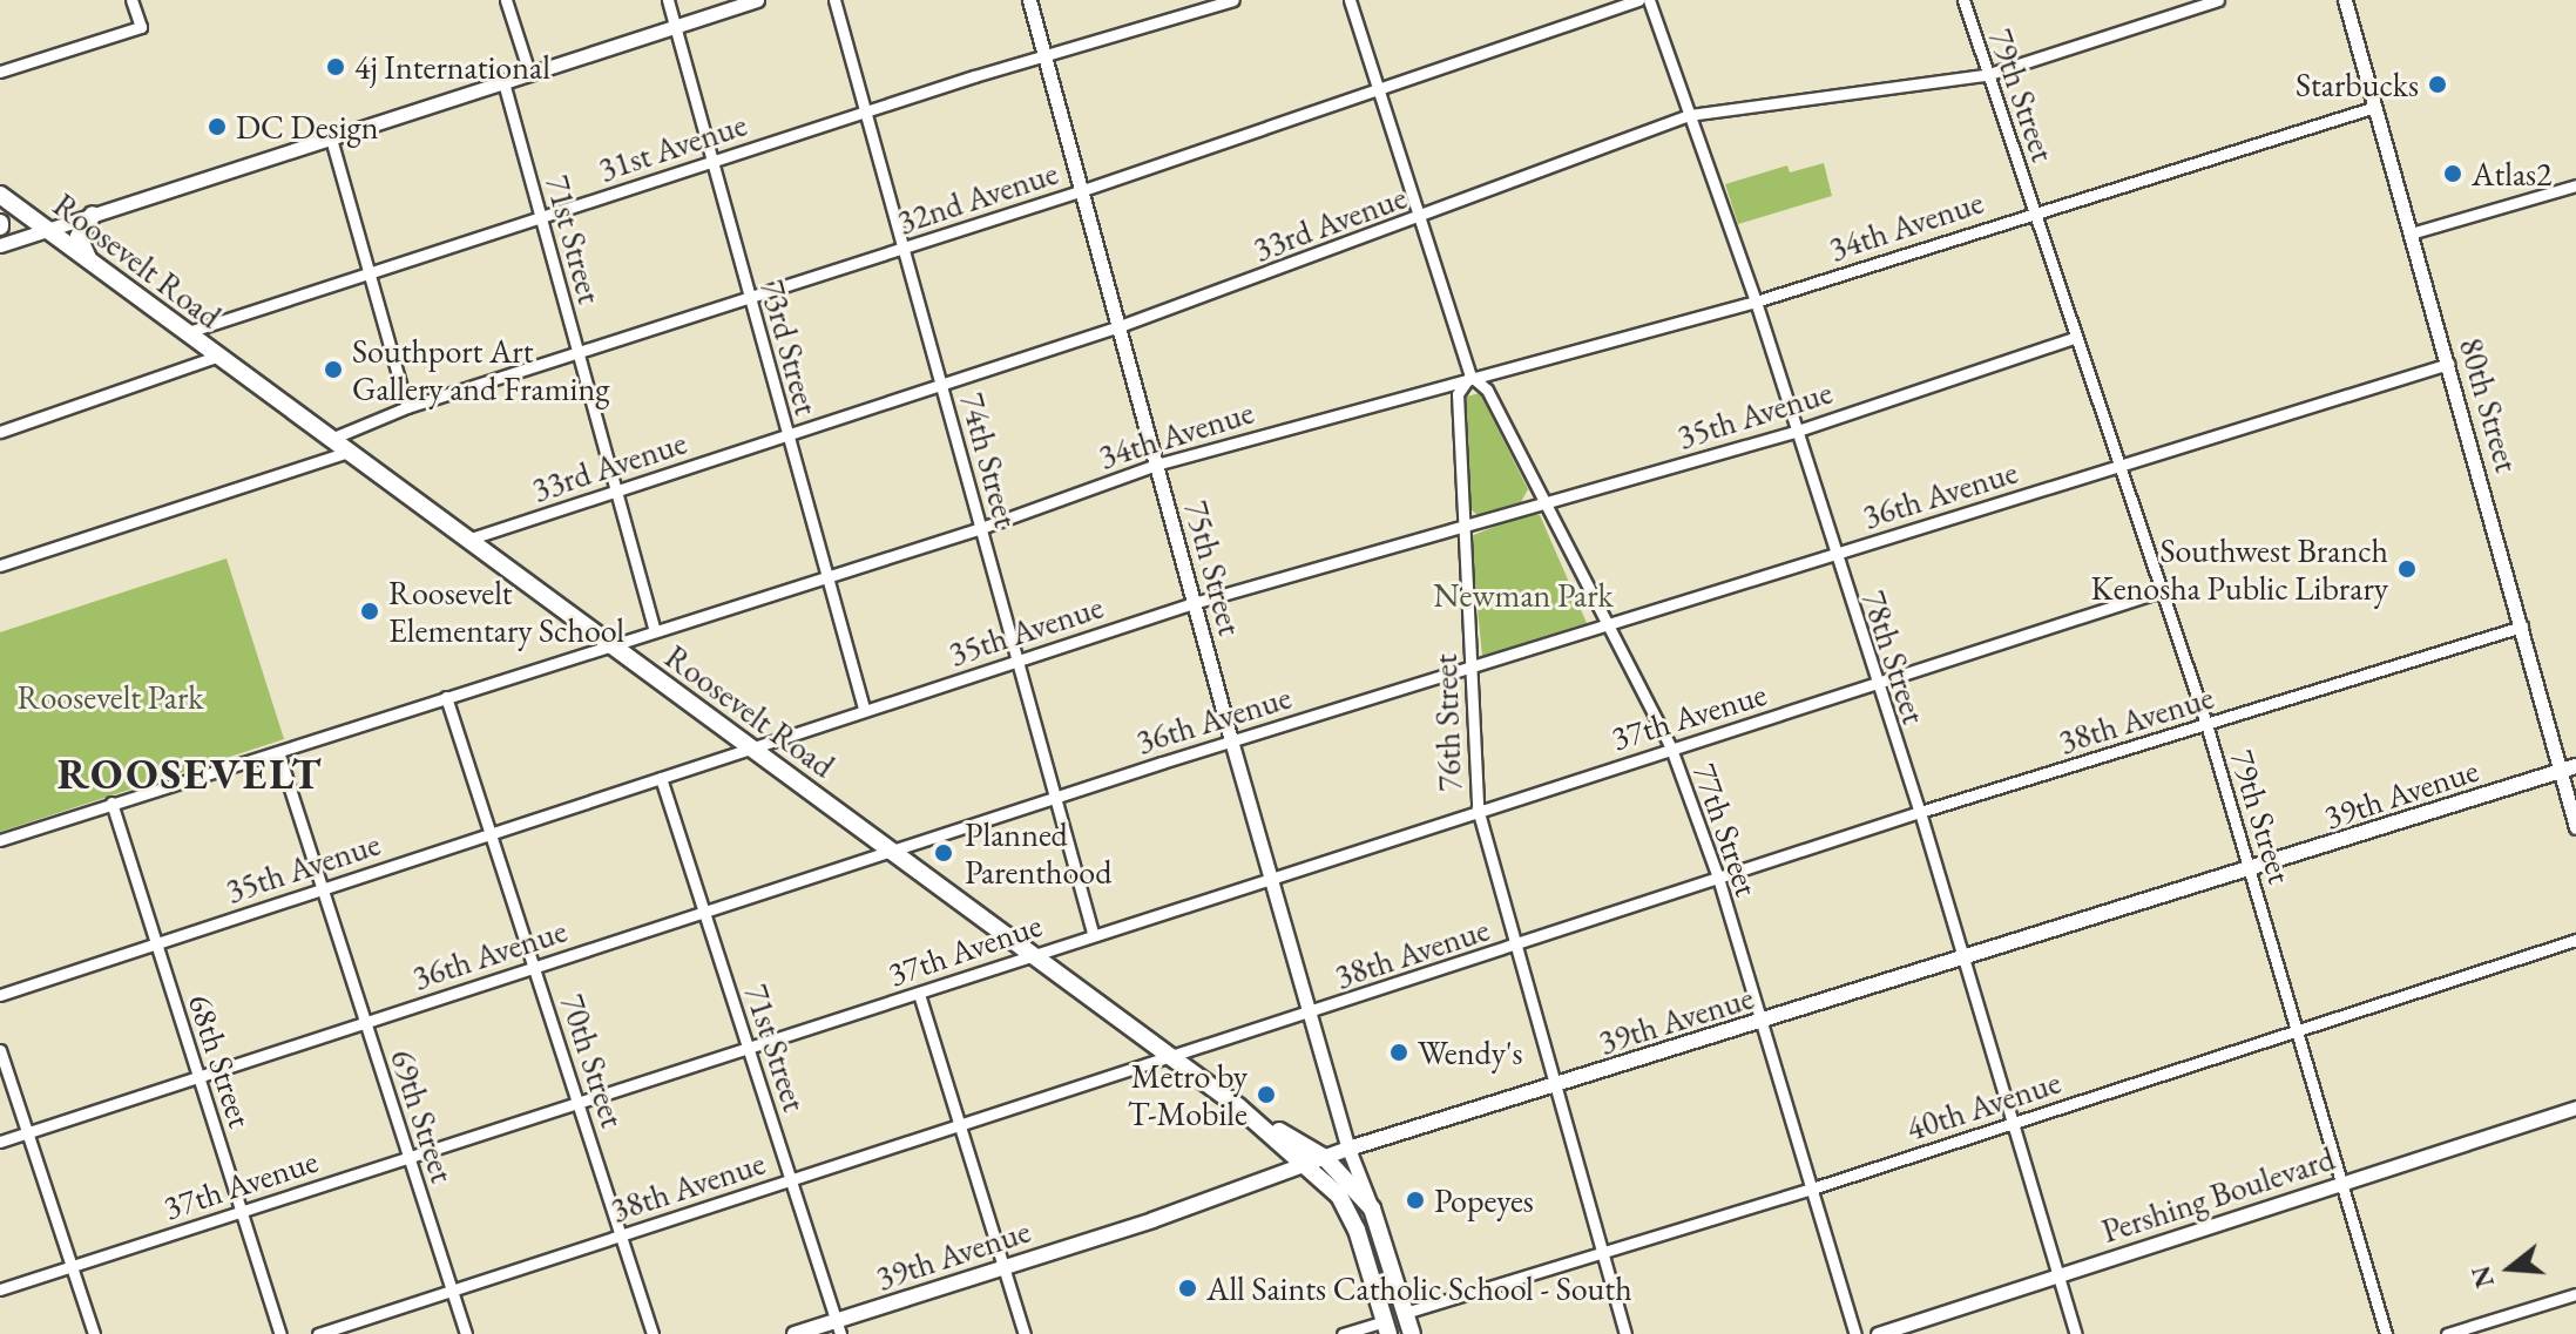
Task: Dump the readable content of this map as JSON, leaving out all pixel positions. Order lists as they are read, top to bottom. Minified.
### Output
{"streets":{"main road":["Roosevelt Road","39th Avenue"],"street":["79th Street","31st Avenue","32nd Avenue","33rd Avenue","34th Avenue","71st Street","73rd Street","80th Street","35th Avenue","74th Street","36th Avenue","75th Street","78th Street","37th Avenue","38th Avenue","76th Street","77th Street","68th Street","70th Street","40th Avenue","69th Street","Pershing Boulevard"]},"crossings":[["79th Street","33rd Avenue"],["79th Street","34th Avenue"],["79th Street","35th Avenue"],["79th Street","36th Avenue"],["79th Street","37th Avenue"],["79th Street","38th Avenue"],["79th Street","39th Avenue"],["79th Street","40th Avenue"],["79th Street","Pershing Boulevard"],["31st Avenue","71st Street"],["31st Avenue","Roosevelt Road"],["31st Avenue","73rd Street"],["31st Avenue","74th Street"],["31st Avenue","75th Street"],["32nd Avenue","71st Street"],["32nd Avenue","Roosevelt Road"],["32nd Avenue","73rd Street"],["32nd Avenue","74th Street"],["32nd Avenue","75th Street"],["33rd Avenue","71st Street"],["33rd Avenue","Roosevelt Road"],["33rd Avenue","73rd Street"],["33rd Avenue","74th Street"],["33rd Avenue","75th Street"],["33rd Avenue","78th Street"],["34th Avenue","71st Street"],["34th Avenue","Roosevelt Road"],["34th Avenue","73rd Street"],["34th Avenue","80th Street"],["34th Avenue","74th Street"],["34th Avenue","75th Street"],["34th Avenue","78th Street"],["34th Avenue","76th Street"],["34th Avenue","77th Street"],["34th Avenue","68th Street"],["34th Avenue","70th Street"],["34th Avenue","69th Street"],["71st Street","35th Avenue"],["71st Street","36th Avenue"],["71st Street","37th Avenue"],["71st Street","38th Avenue"],["71st Street","39th Avenue"],["Roosevelt Road","35th Avenue"],["Roosevelt Road","36th Avenue"],["Roosevelt Road","37th Avenue"],["Roosevelt Road","38th Avenue"],["73rd Street","35th Avenue"],["80th Street","36th Avenue"],["80th Street","38th Avenue"],["80th Street","39th Avenue"],["35th Avenue","74th Street"],["35th Avenue","75th Street"],["35th Avenue","78th Street"],["35th Avenue","76th Street"],["35th Avenue","77th Street"],["35th Avenue","68th Street"],["35th Avenue","70th Street"],["35th Avenue","69th Street"],["74th Street","36th Avenue"],["74th Street","37th Avenue"],["36th Avenue","75th Street"],["36th Avenue","78th Street"],["36th Avenue","76th Street"],["36th Avenue","77th Street"],["36th Avenue","68th Street"],["36th Avenue","70th Street"],["36th Avenue","69th Street"],["75th Street","37th Avenue"],["75th Street","38th Avenue"],["75th Street","39th Avenue"],["78th Street","37th Avenue"],["78th Street","38th Avenue"],["78th Street","39th Avenue"],["78th Street","40th Avenue"],["78th Street","Pershing Boulevard"],["37th Avenue","76th Street"],["37th Avenue","77th Street"],["37th Avenue","68th Street"],["37th Avenue","70th Street"],["37th Avenue","69th Street"],["38th Avenue","76th Street"],["38th Avenue","77th Street"],["38th Avenue","70th Street"],["38th Avenue","69th Street"],["76th Street","39th Avenue"],["76th Street","77th Street"],["76th Street","40th Avenue"],["39th Avenue","77th Street"],["77th Street","40th Avenue"]],"districts":["ROOSEVELT"],"parks":["Newman Park","Roosevelt Park"],"places":["4j International","Starbucks","DC Design","Atlas2","Southport Art Gallery and Framing","Southwest Branch Kenosha Public Library","Roosevelt Elementary School","Planned Parenthood","Wendy's","Metro by T-Mobile","Popeyes","All Saints Catholic School - South"],"north":"left"}
